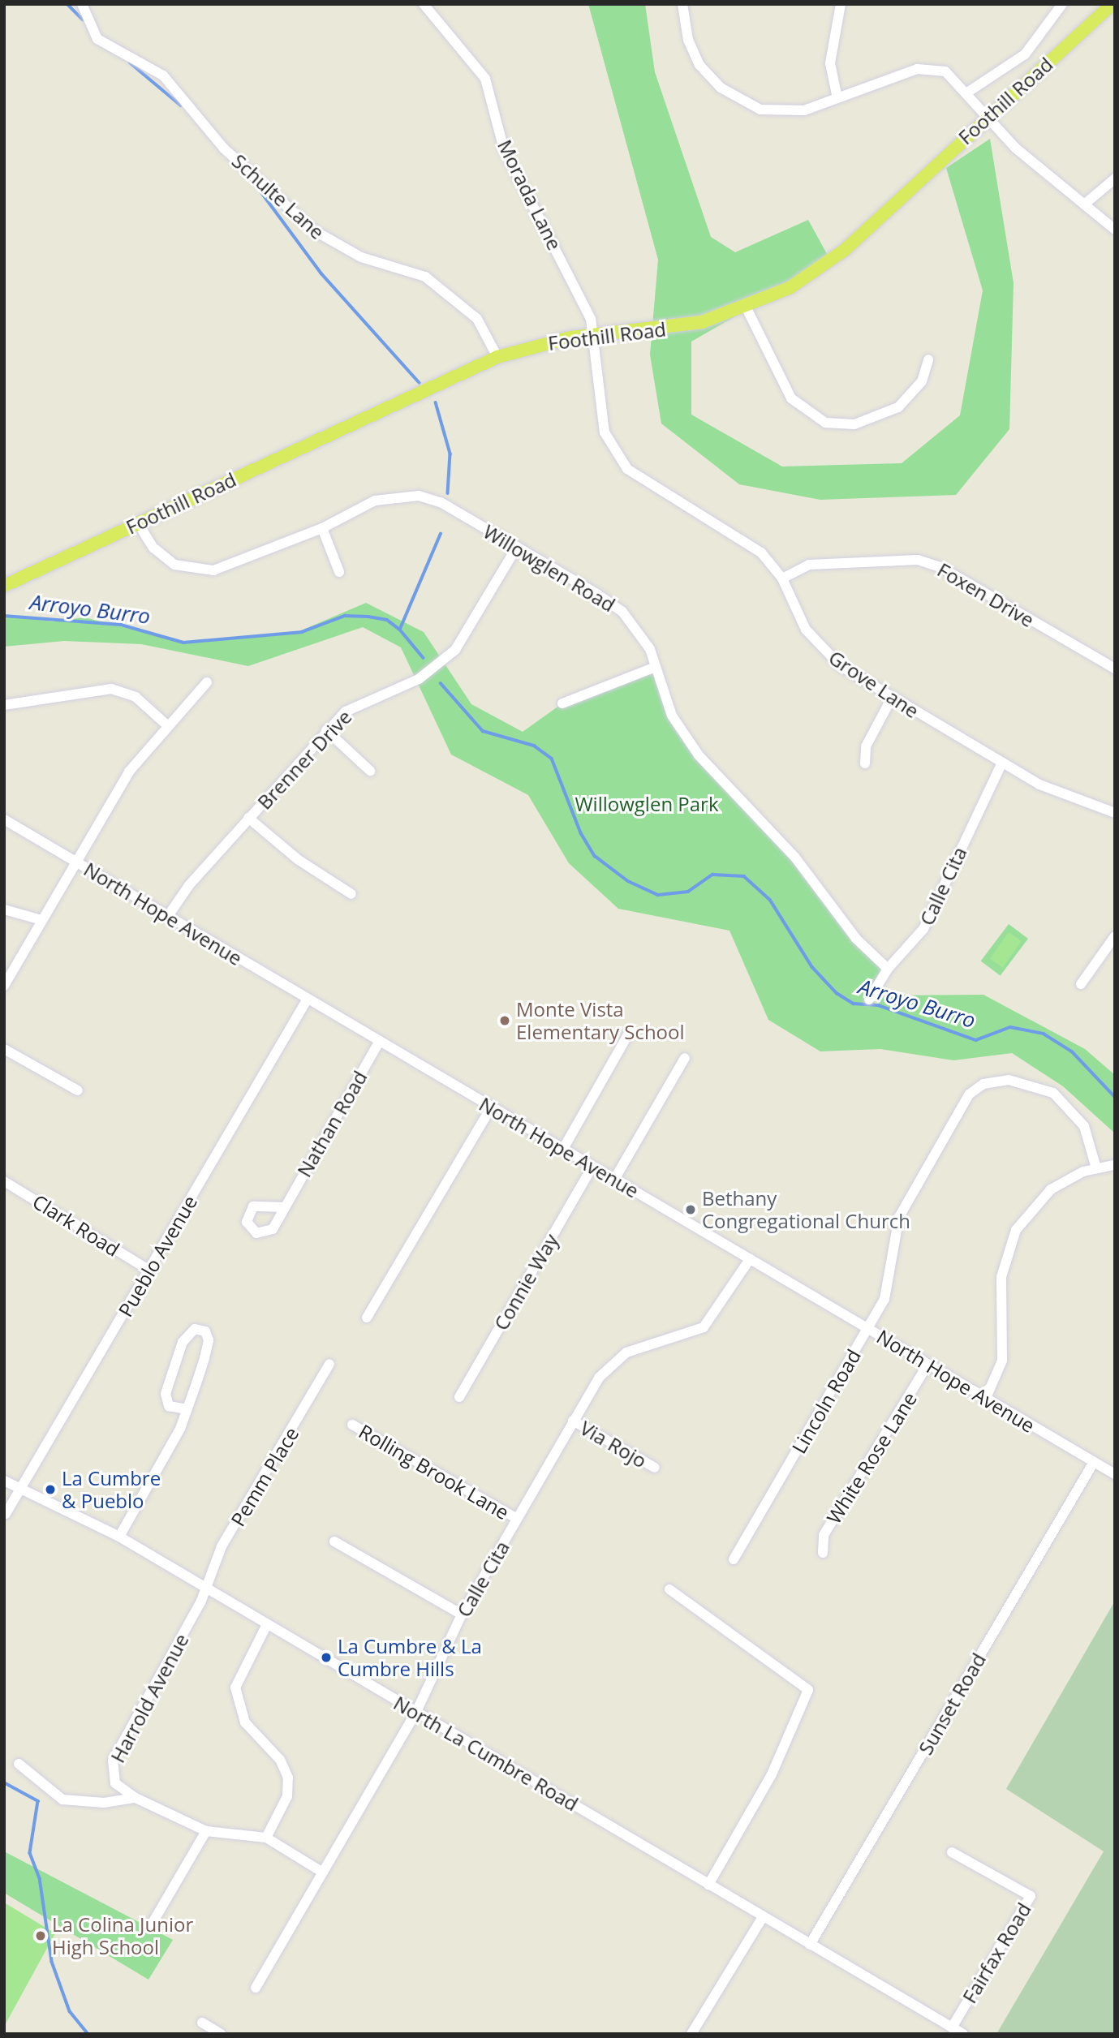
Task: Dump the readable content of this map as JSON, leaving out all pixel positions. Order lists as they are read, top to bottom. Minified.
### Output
{"streets":{"main road":["Foothill Road"],"street":["Morada Lane","Schulte Lane","Willowglen Road","Foxen Drive","Grove Lane","Brenner Drive","Calle Cita","North Hope Avenue","Nathan Road","Clark Road","Pueblo Avenue","Connie Way","Lincoln Road","Via Rojo","White Rose Lane","Rolling Brook Lane","Pemm Place","Harrold Avenue","Sunset Road","North La Cumbre Road","Fairfax Road"]},"crossings":[["Foothill Road","Morada Lane"],["Foothill Road","Schulte Lane"],["Foothill Road","Willowglen Road"],["Foothill Road","Grove Lane"],["Morada Lane","Grove Lane"],["Willowglen Road","Brenner Drive"],["Willowglen Road","Calle Cita"],["Foxen Drive","Grove Lane"],["Grove Lane","Calle Cita"],["Brenner Drive","North Hope Avenue"],["Calle Cita","North Hope Avenue"],["Calle Cita","Via Rojo"],["Calle Cita","Rolling Brook Lane"],["Calle Cita","North La Cumbre Road"],["North Hope Avenue","Nathan Road"],["North Hope Avenue","Pueblo Avenue"],["North Hope Avenue","Connie Way"],["North Hope Avenue","Lincoln Road"],["North Hope Avenue","White Rose Lane"],["North Hope Avenue","Sunset Road"],["Clark Road","Pueblo Avenue"],["Pueblo Avenue","North La Cumbre Road"],["Pemm Place","Harrold Avenue"],["Pemm Place","North La Cumbre Road"],["Harrold Avenue","North La Cumbre Road"],["Sunset Road","North La Cumbre Road"],["North La Cumbre Road","Fairfax Road"]],"water":["Arroyo Burro"],"parks":["Willowglen Park"],"places":["Monte Vista Elementary School","Bethany Congregational Church","La Cumbre & Pueblo","La Cumbre & La Cumbre Hills","La Colina Junior High School"]}
